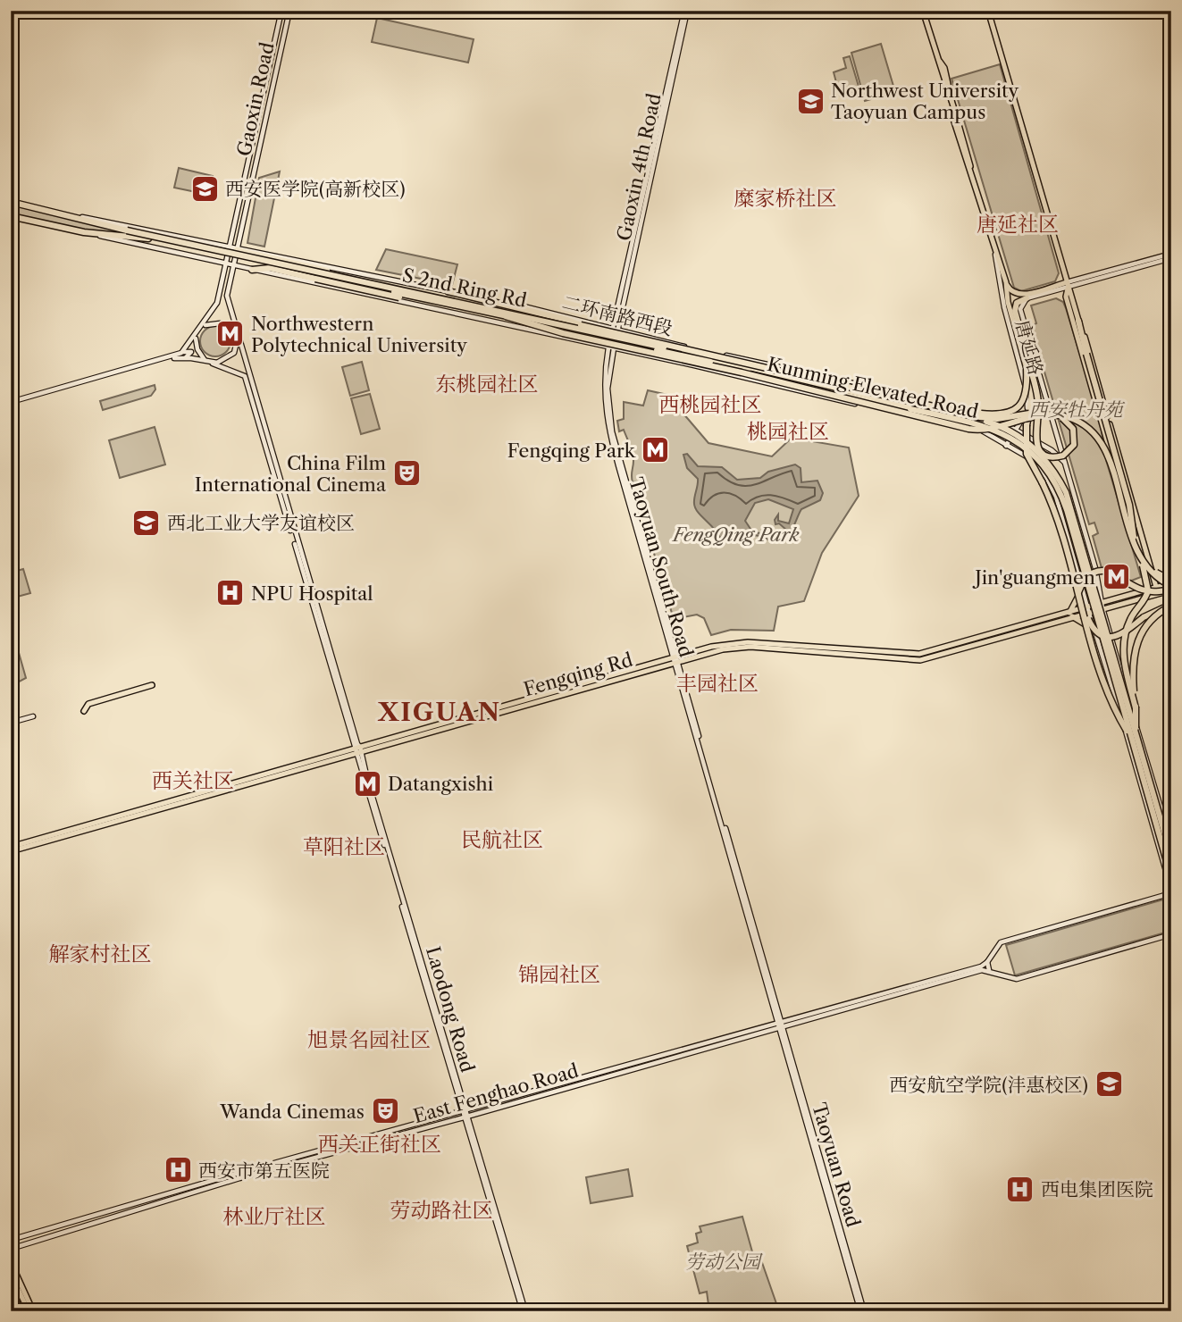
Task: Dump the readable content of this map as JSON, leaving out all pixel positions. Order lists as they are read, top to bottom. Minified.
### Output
{"streets":{"highway":["S 2nd Ring Rd","Kunming Elevated Road"],"main road":["Gaoxin Road","Gaoxin 4th Road","二环南路西段","唐延路","Taoyuan South Road","Fengqing Rd","Laodong Road","East Fenghao Road","Taoyuan Road"]},"crossings":[["Gaoxin Road","二环南路西段"],["Gaoxin 4th Road","二环南路西段"],["Gaoxin 4th Road","Taoyuan South Road"],["S 2nd Ring Rd","二环南路西段"],["S 2nd Ring Rd","Kunming Elevated Road"],["二环南路西段","唐延路"],["二环南路西段","Taoyuan South Road"],["二环南路西段","Fengqing Rd"],["二环南路西段","East Fenghao Road"],["Taoyuan South Road","Fengqing Rd"],["Taoyuan South Road","East Fenghao Road"],["Taoyuan South Road","Taoyuan Road"],["Fengqing Rd","Laodong Road"],["Laodong Road","East Fenghao Road"],["East Fenghao Road","Taoyuan Road"]],"districts":["糜家桥社区","唐延社区","东桃园社区","西桃园社区","桃园社区","丰园社区","XIGUAN","西关社区","民航社区","草阳社区","解家村社区","锦园社区","旭景名园社区","西关正街社区","劳动路社区","林业厅社区"],"parks":["西安牡丹苑","FengQing Park","劳动公园"],"places":{"school or university":["Northwest University Taoyuan Campus","西安医学院(高新校区)","西北工业大学友谊校区","西安航空学院(沣惠校区)"],"metro station":["Northwestern Polytechnical University","Fengqing Park","Jin'guangmen","Datangxishi"],"theatre":["China Film International Cinema","Wanda Cinemas"],"hospital":["NPU Hospital","西安市第五医院","西电集团医院"]}}
